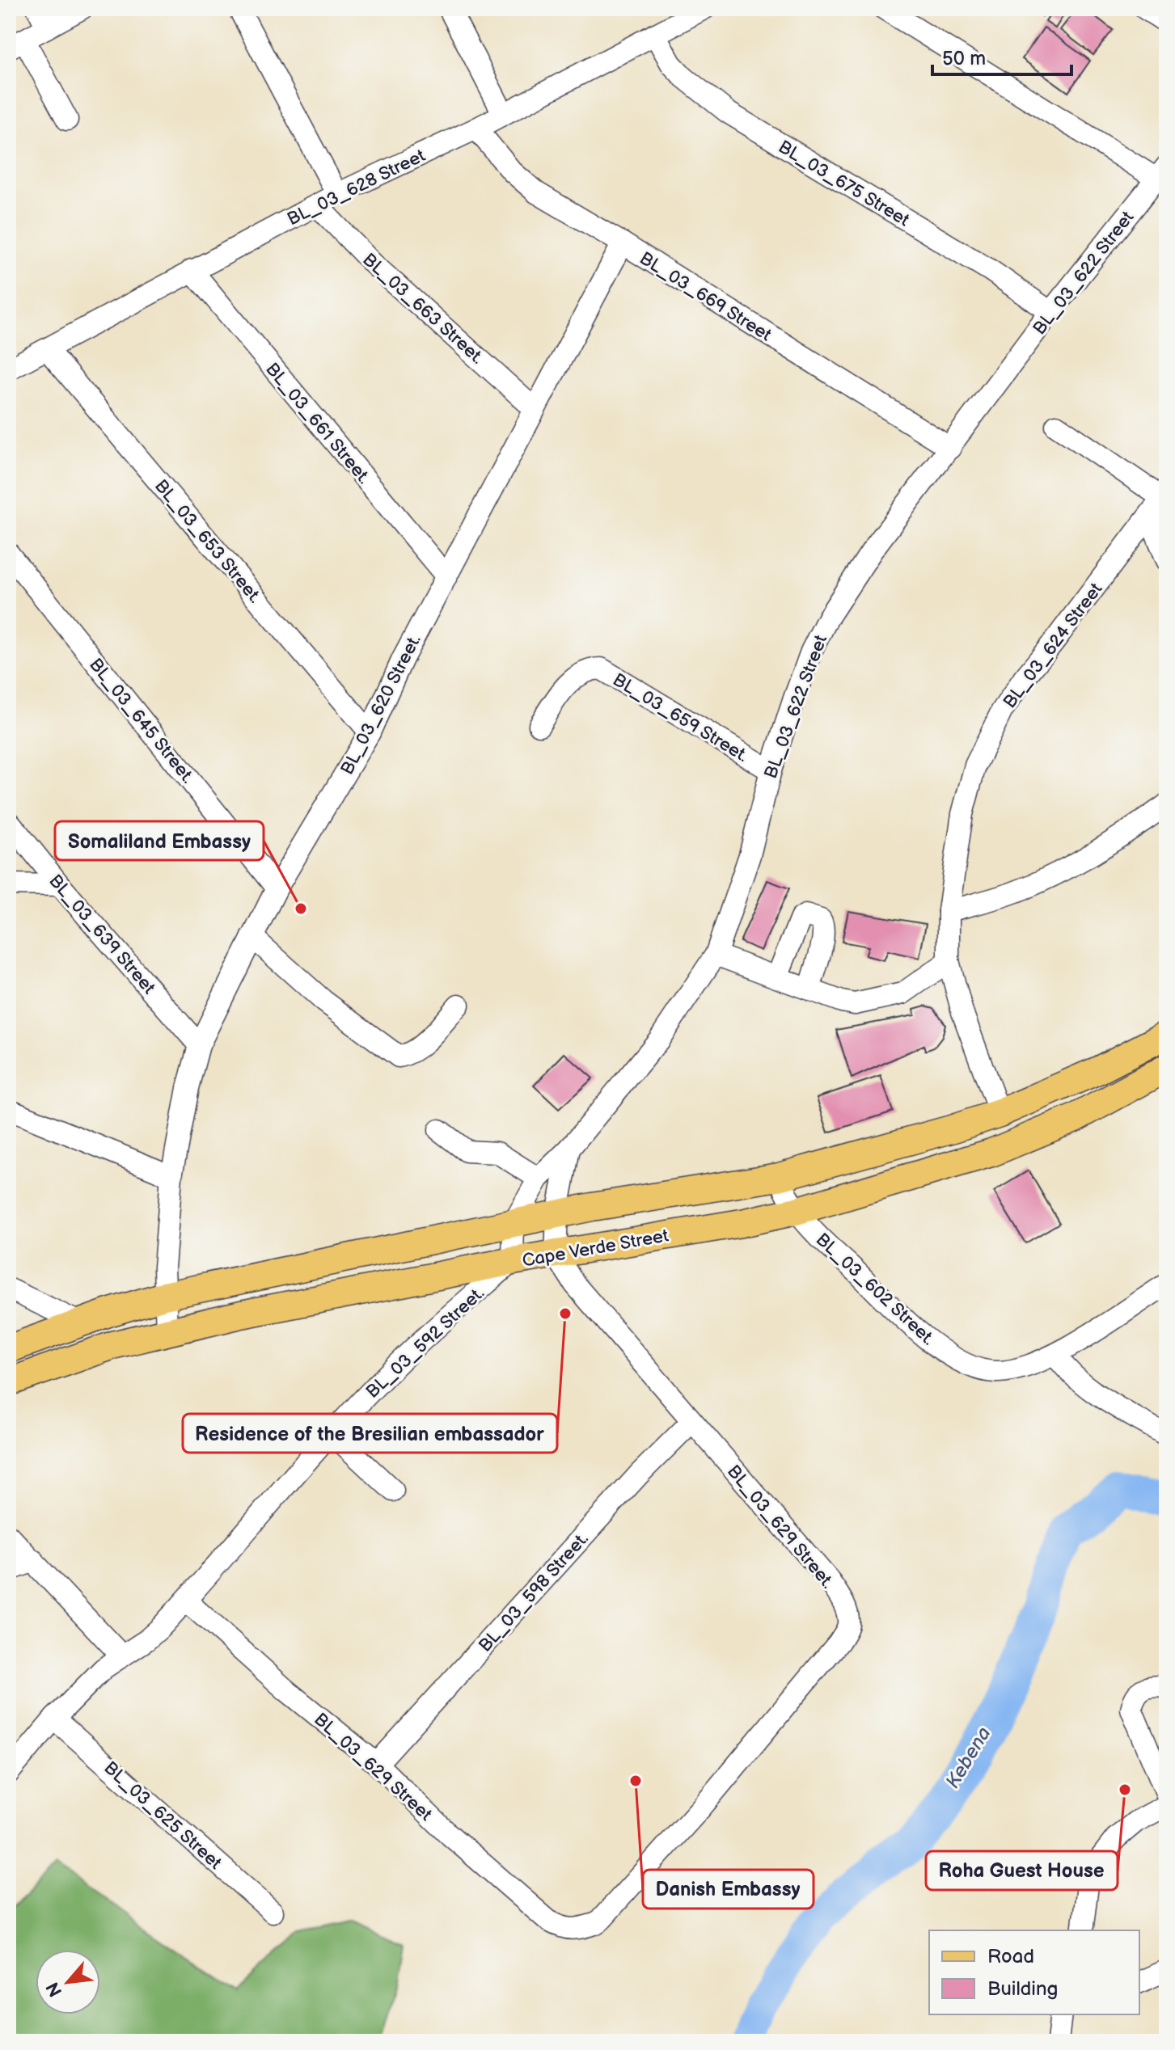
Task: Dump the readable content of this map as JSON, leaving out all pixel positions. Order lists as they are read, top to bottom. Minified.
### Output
{"streets":{"main road":["Cape Verde Street"],"street":["BL_03_675 Street","BL_03_628 Street","BL_03_622 Street","BL_03_669 Street","BL_03_663 Street.","BL_03_661 Street.","BL_03_653 Street.","BL_03_624 Street","BL_03_620 Street.","BL_03_659 Street.","BL_03_645 Street.","BL_03_639 Street","BL_03_602 Street.","BL_03_592 Street.","BL_03_629 Street.","BL_03_598 Street.","BL_03_629 Street","BL_03_625 Street"]},"crossings":[["BL_03_675 Street","BL_03_628 Street"],["BL_03_675 Street","BL_03_622 Street"],["BL_03_628 Street","BL_03_669 Street"],["BL_03_628 Street","BL_03_663 Street."],["BL_03_628 Street","BL_03_661 Street."],["BL_03_628 Street","BL_03_653 Street."],["BL_03_622 Street","BL_03_669 Street"],["BL_03_622 Street","BL_03_659 Street."],["BL_03_669 Street","BL_03_620 Street."],["BL_03_663 Street.","BL_03_620 Street."],["BL_03_661 Street.","BL_03_620 Street."],["BL_03_653 Street.","BL_03_620 Street."],["BL_03_620 Street.","BL_03_645 Street."],["BL_03_620 Street.","BL_03_639 Street"],["BL_03_620 Street.","Cape Verde Street"],["Cape Verde Street","BL_03_602 Street."],["Cape Verde Street","BL_03_592 Street."],["Cape Verde Street","BL_03_629 Street."],["BL_03_592 Street.","BL_03_629 Street"],["BL_03_592 Street.","BL_03_625 Street"],["BL_03_629 Street.","BL_03_598 Street."],["BL_03_629 Street.","BL_03_629 Street"],["BL_03_598 Street.","BL_03_629 Street"]],"water":["Kebena"],"places":["Somaliland Embassy","Residence of the Bresilian embassador","Danish Embassy","Roha Guest House"],"legend":["Road","Building"],"scale_bar":"50 m","north":"bottom left"}
